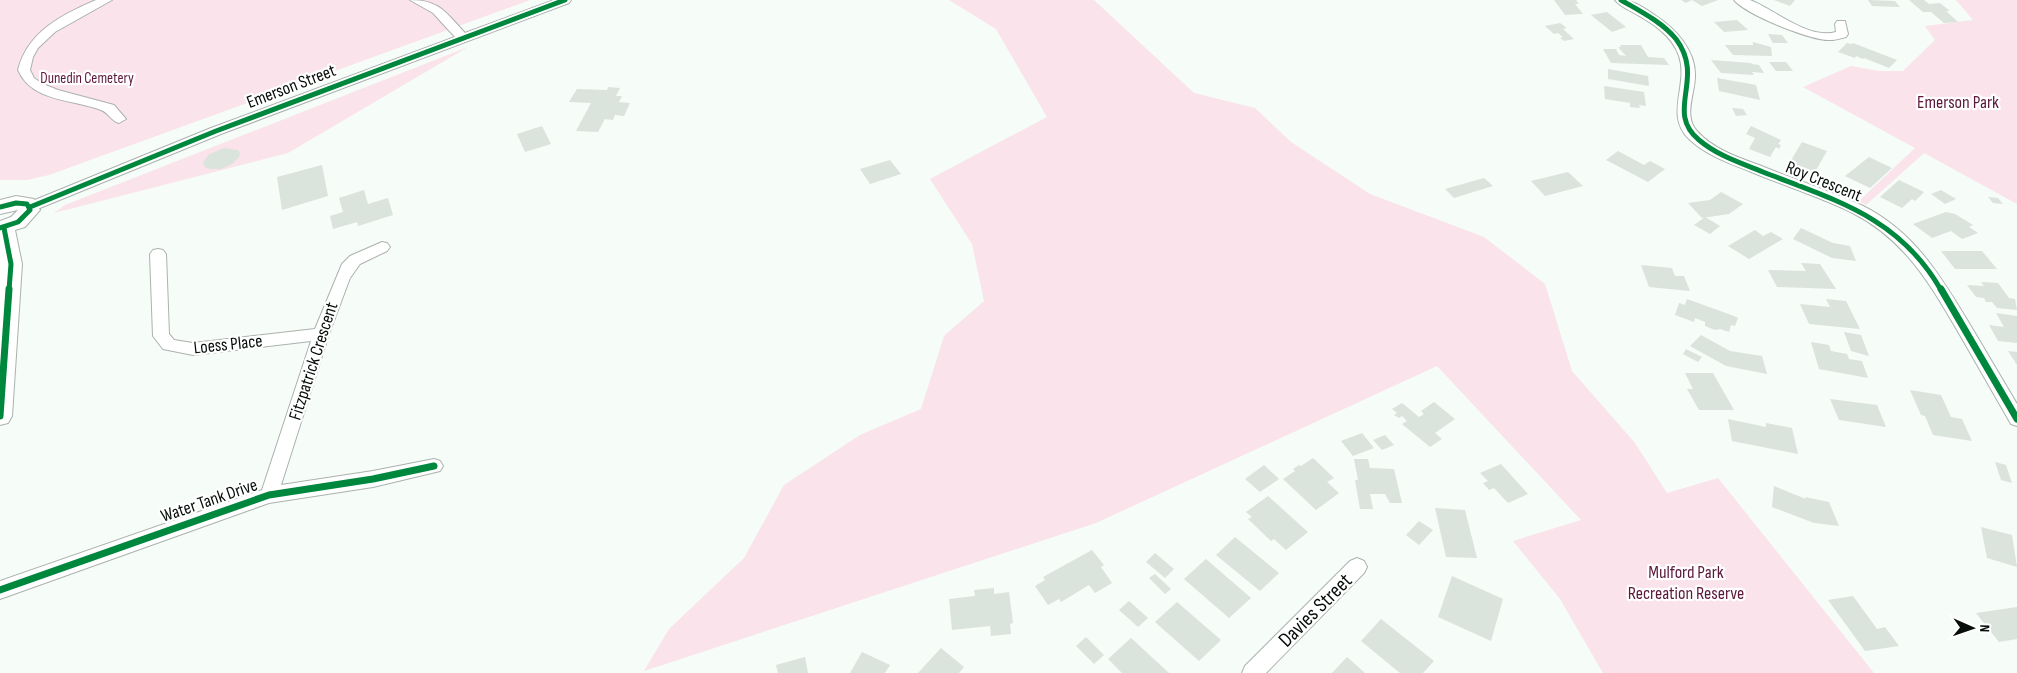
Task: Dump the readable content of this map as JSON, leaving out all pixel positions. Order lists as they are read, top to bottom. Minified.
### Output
{"streets":{"street":["Emerson Street","Roy Crescent","Loess Place","Fitzpatrick Crescent","Water Tank Drive","Davies Street"]},"crossings":[["Loess Place","Fitzpatrick Crescent"],["Fitzpatrick Crescent","Water Tank Drive"]],"parks":["Dunedin Cemetery","Emerson Park","Mulford Park Recreation Reserve"],"north":"right"}
